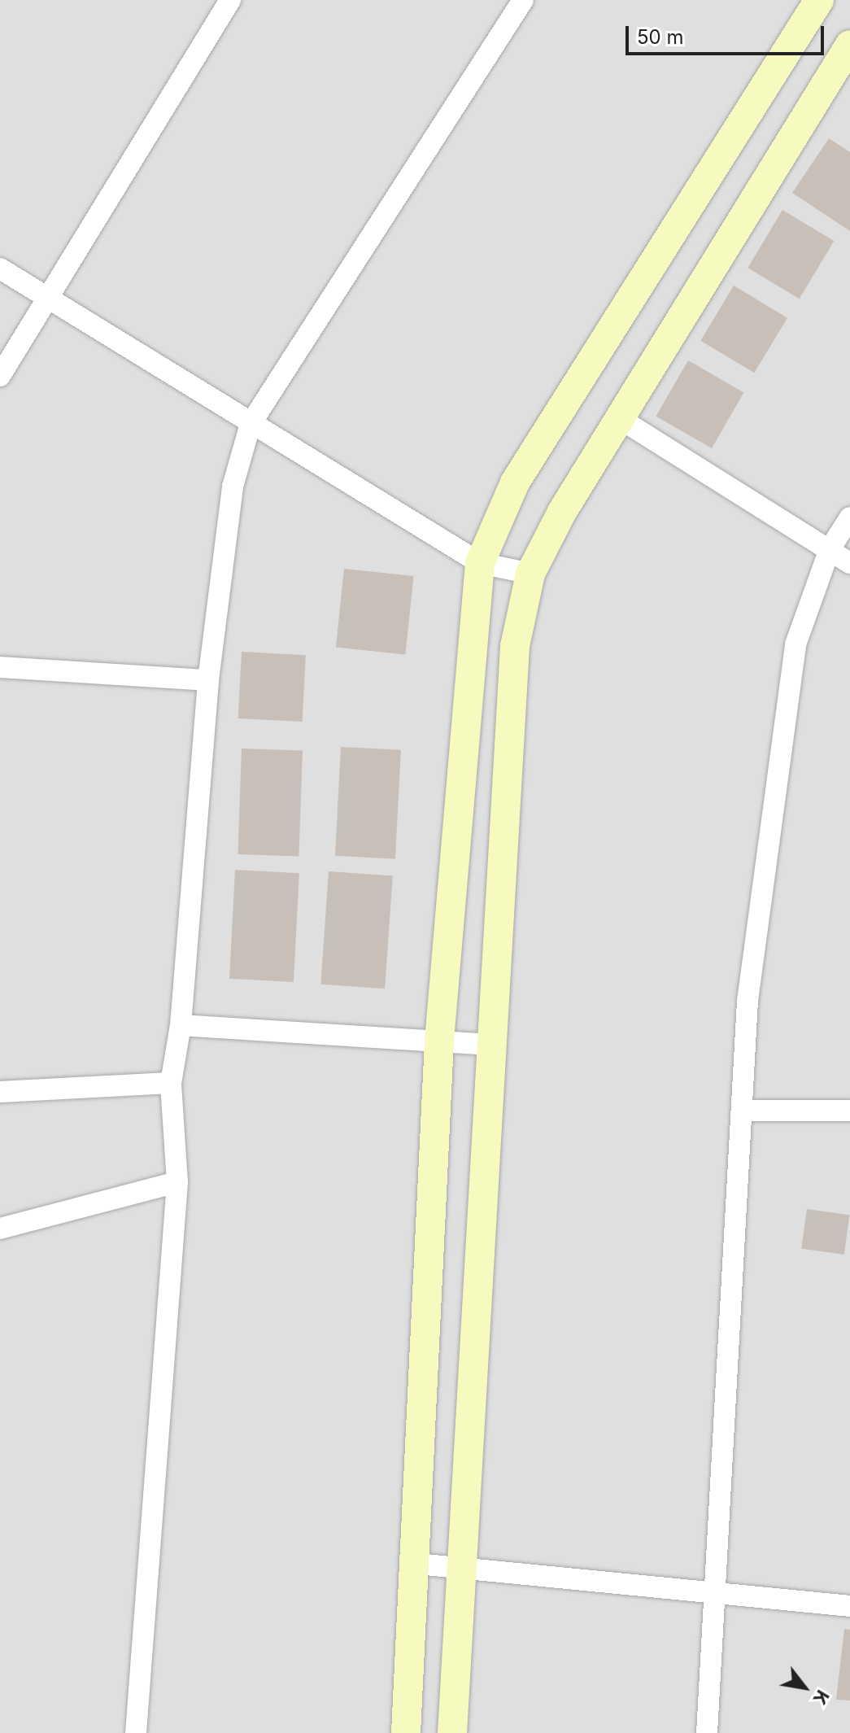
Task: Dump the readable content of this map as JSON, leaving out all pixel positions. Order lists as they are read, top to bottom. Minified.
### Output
{"scale_bar":"50 m","north":"bottom right"}
